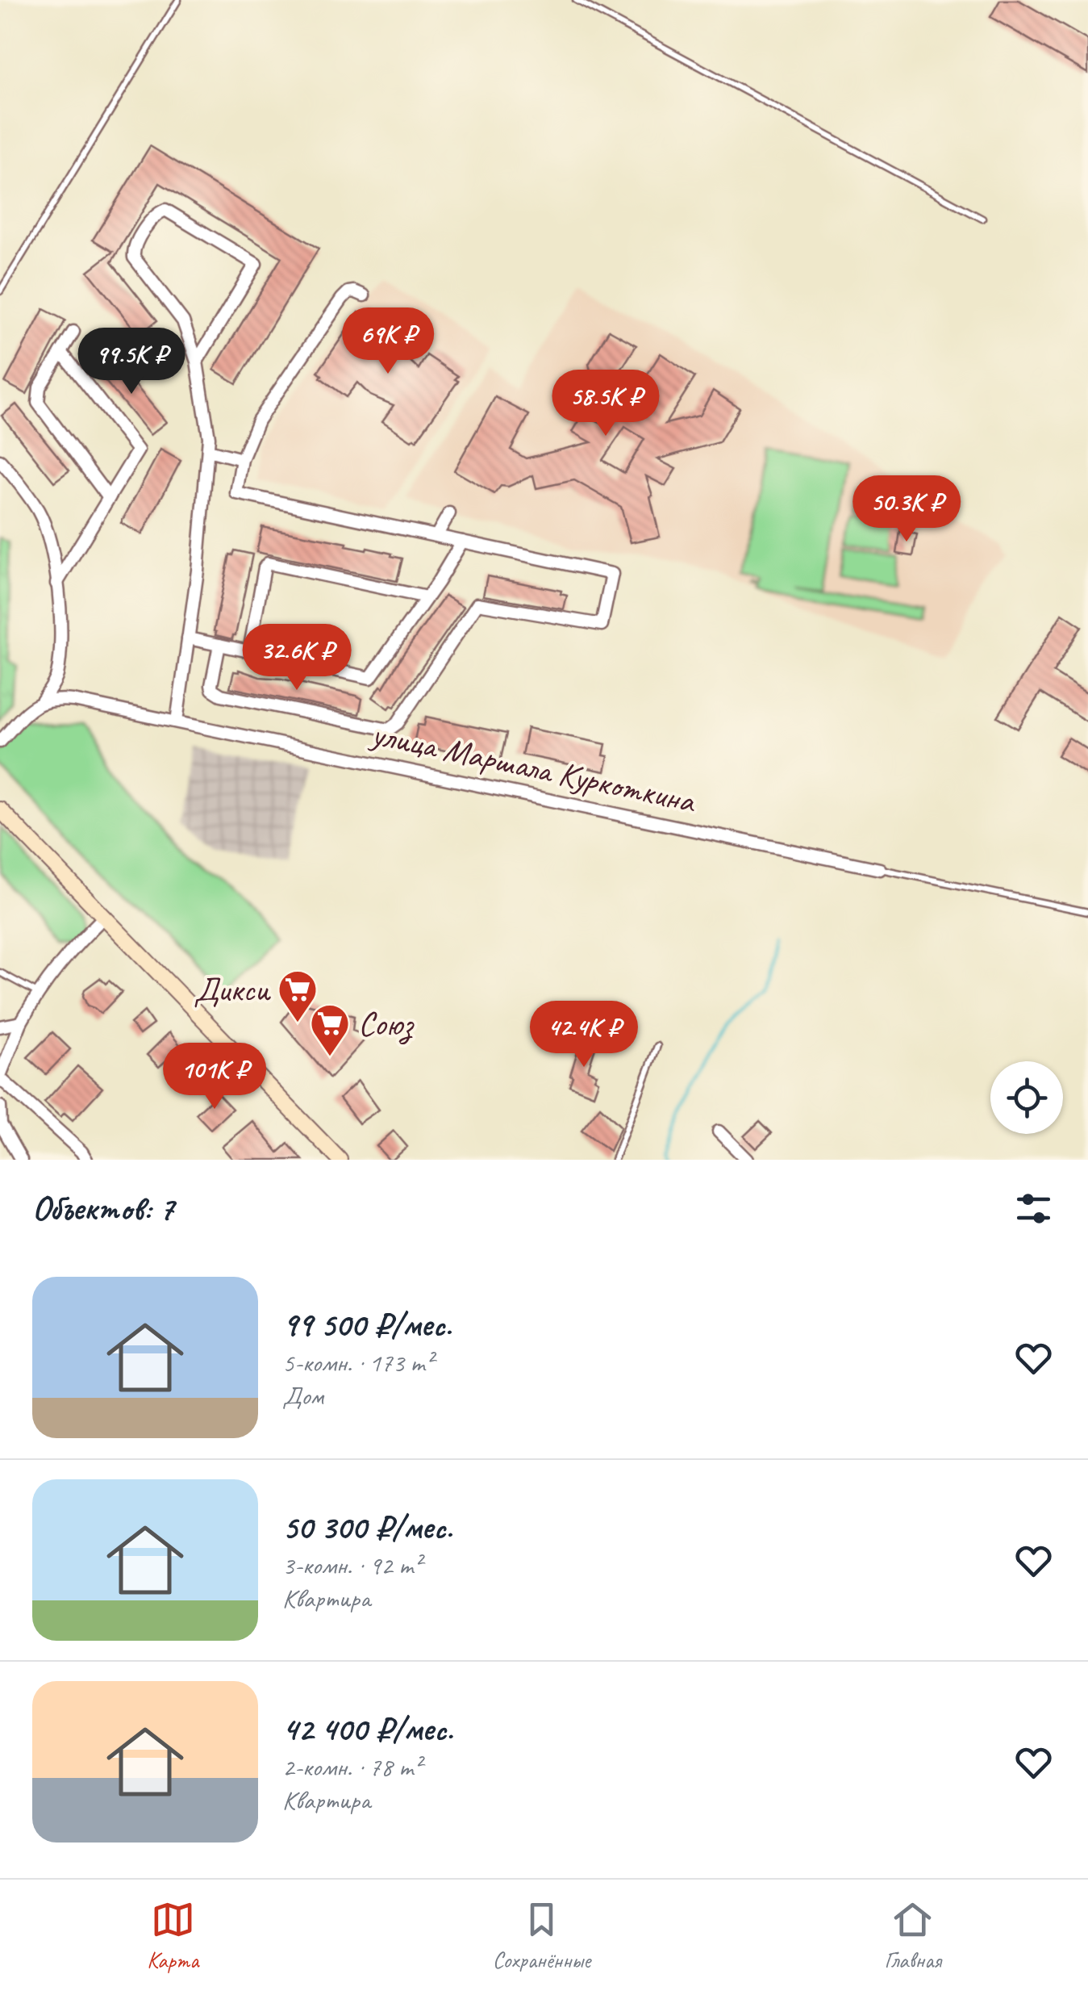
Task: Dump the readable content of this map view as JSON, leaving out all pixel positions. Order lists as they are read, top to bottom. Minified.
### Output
{"streets":{"street":["улица Маршала Куркоткина"]},"places":{"supermarket":["Дикси","Союз"]},"page":{"price":["69K ₽","99.5K ₽","58.5K ₽","50.3K ₽","32.6K ₽","42.4K ₽","101K ₽"],"heading":"Объектов: 7","list":[{"name":"99 500 ₽/мес.","note":"5-комн. · 173 m² · Дом"},{"name":"50 300 ₽/мес.","note":"3-комн. · 92 m² · Квартира"},{"name":"42 400 ₽/мес.","note":"2-комн. · 78 m² · Квартира"}],"tabs":["Карта","Сохранённые","Главная"]}}
